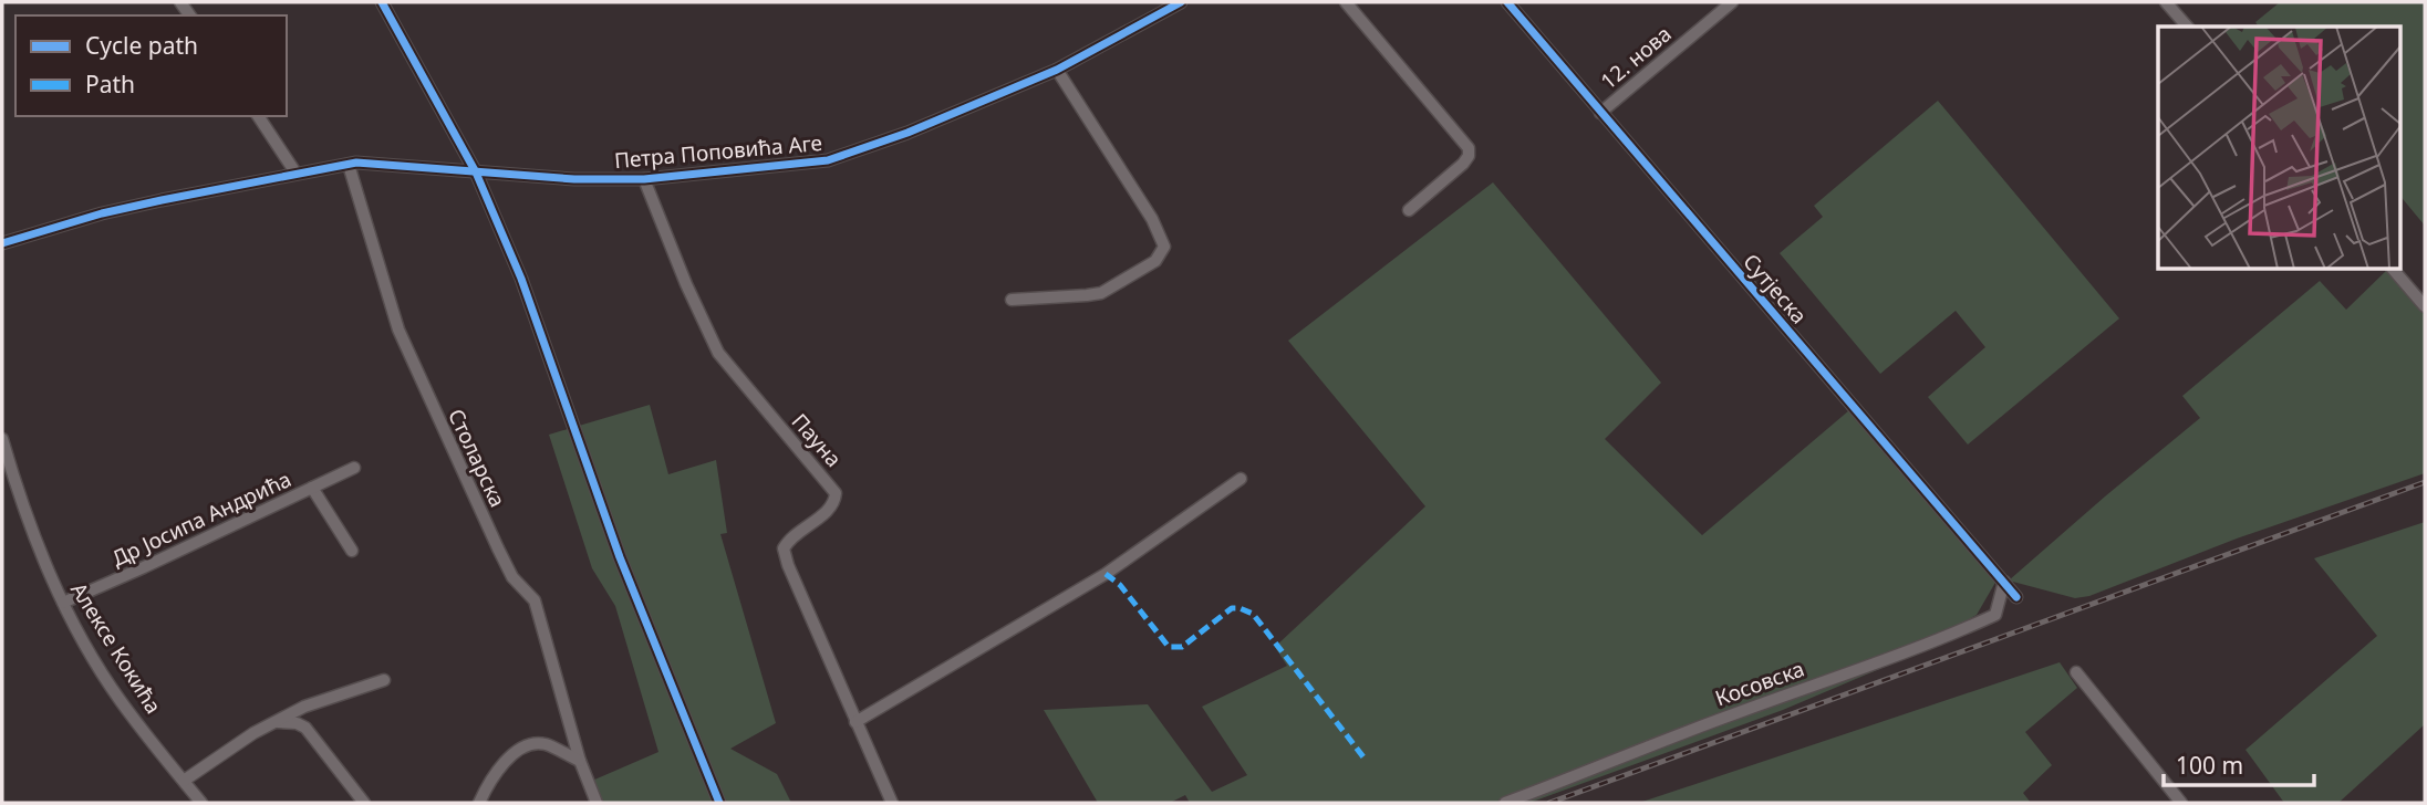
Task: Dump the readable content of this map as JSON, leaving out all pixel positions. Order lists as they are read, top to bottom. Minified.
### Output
{"streets":{"street":["12. нова","Петра Поповића Аге","Сутјеска","Пауна","Столарска","Др Јосипа Андрића","Алексе Кокића","Косовска"]},"crossings":[["12. нова","Сутјеска"],["Петра Поповића Аге","Пауна"],["Петра Поповића Аге","Столарска"],["Сутјеска","Косовска"],["Др Јосипа Андрића","Алексе Кокића"]],"legend":["Cycle path","Path"],"scale_bar":"100 m"}
